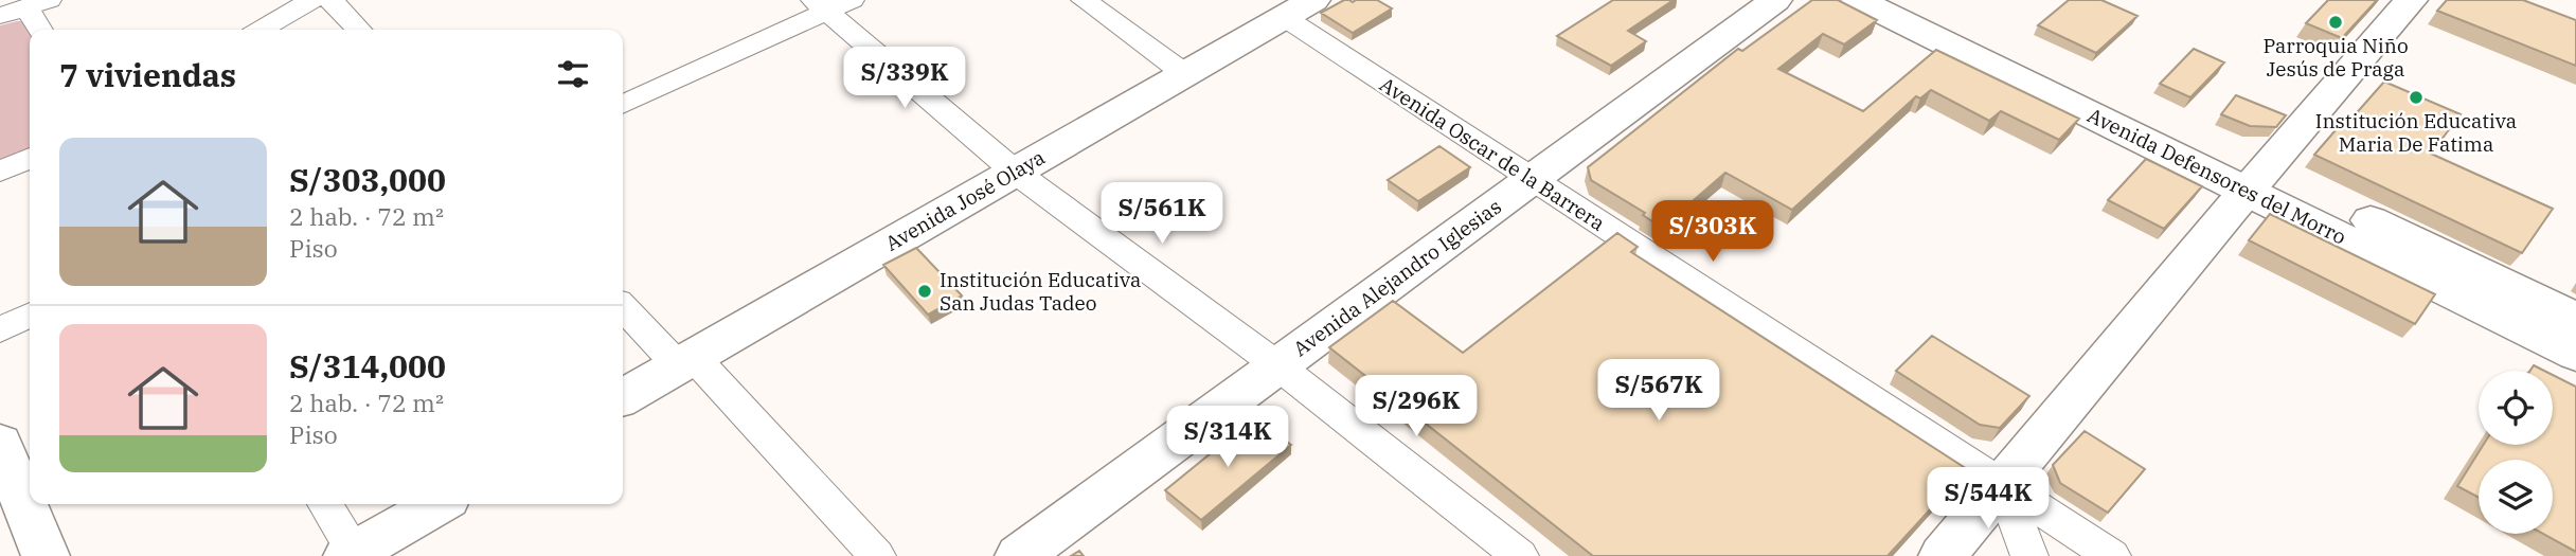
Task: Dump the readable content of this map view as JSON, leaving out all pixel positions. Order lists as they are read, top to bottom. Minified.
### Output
{"streets":{"street":["Avenida Oscar de la Barrera","Avenida Defensores del Morro","Avenida José Olaya","Avenida Alejandro Iglesias"]},"crossings":[["Avenida Oscar de la Barrera","Avenida José Olaya"],["Avenida Oscar de la Barrera","Avenida Alejandro Iglesias"]],"places":["Parroquia Niño Jesús de Praga","Institución Educativa Maria De Fatima","Institución Educativa San Judas Tadeo"],"page":{"heading":"7 viviendas","price":["S/339K","S/561K","S/303K","S/567K","S/296K","S/314K","S/544K"],"list":[{"name":"S/303,000","note":"2 hab. · 72 m² · Piso"},{"name":"S/314,000","note":"2 hab. · 72 m² · Piso"}]}}
